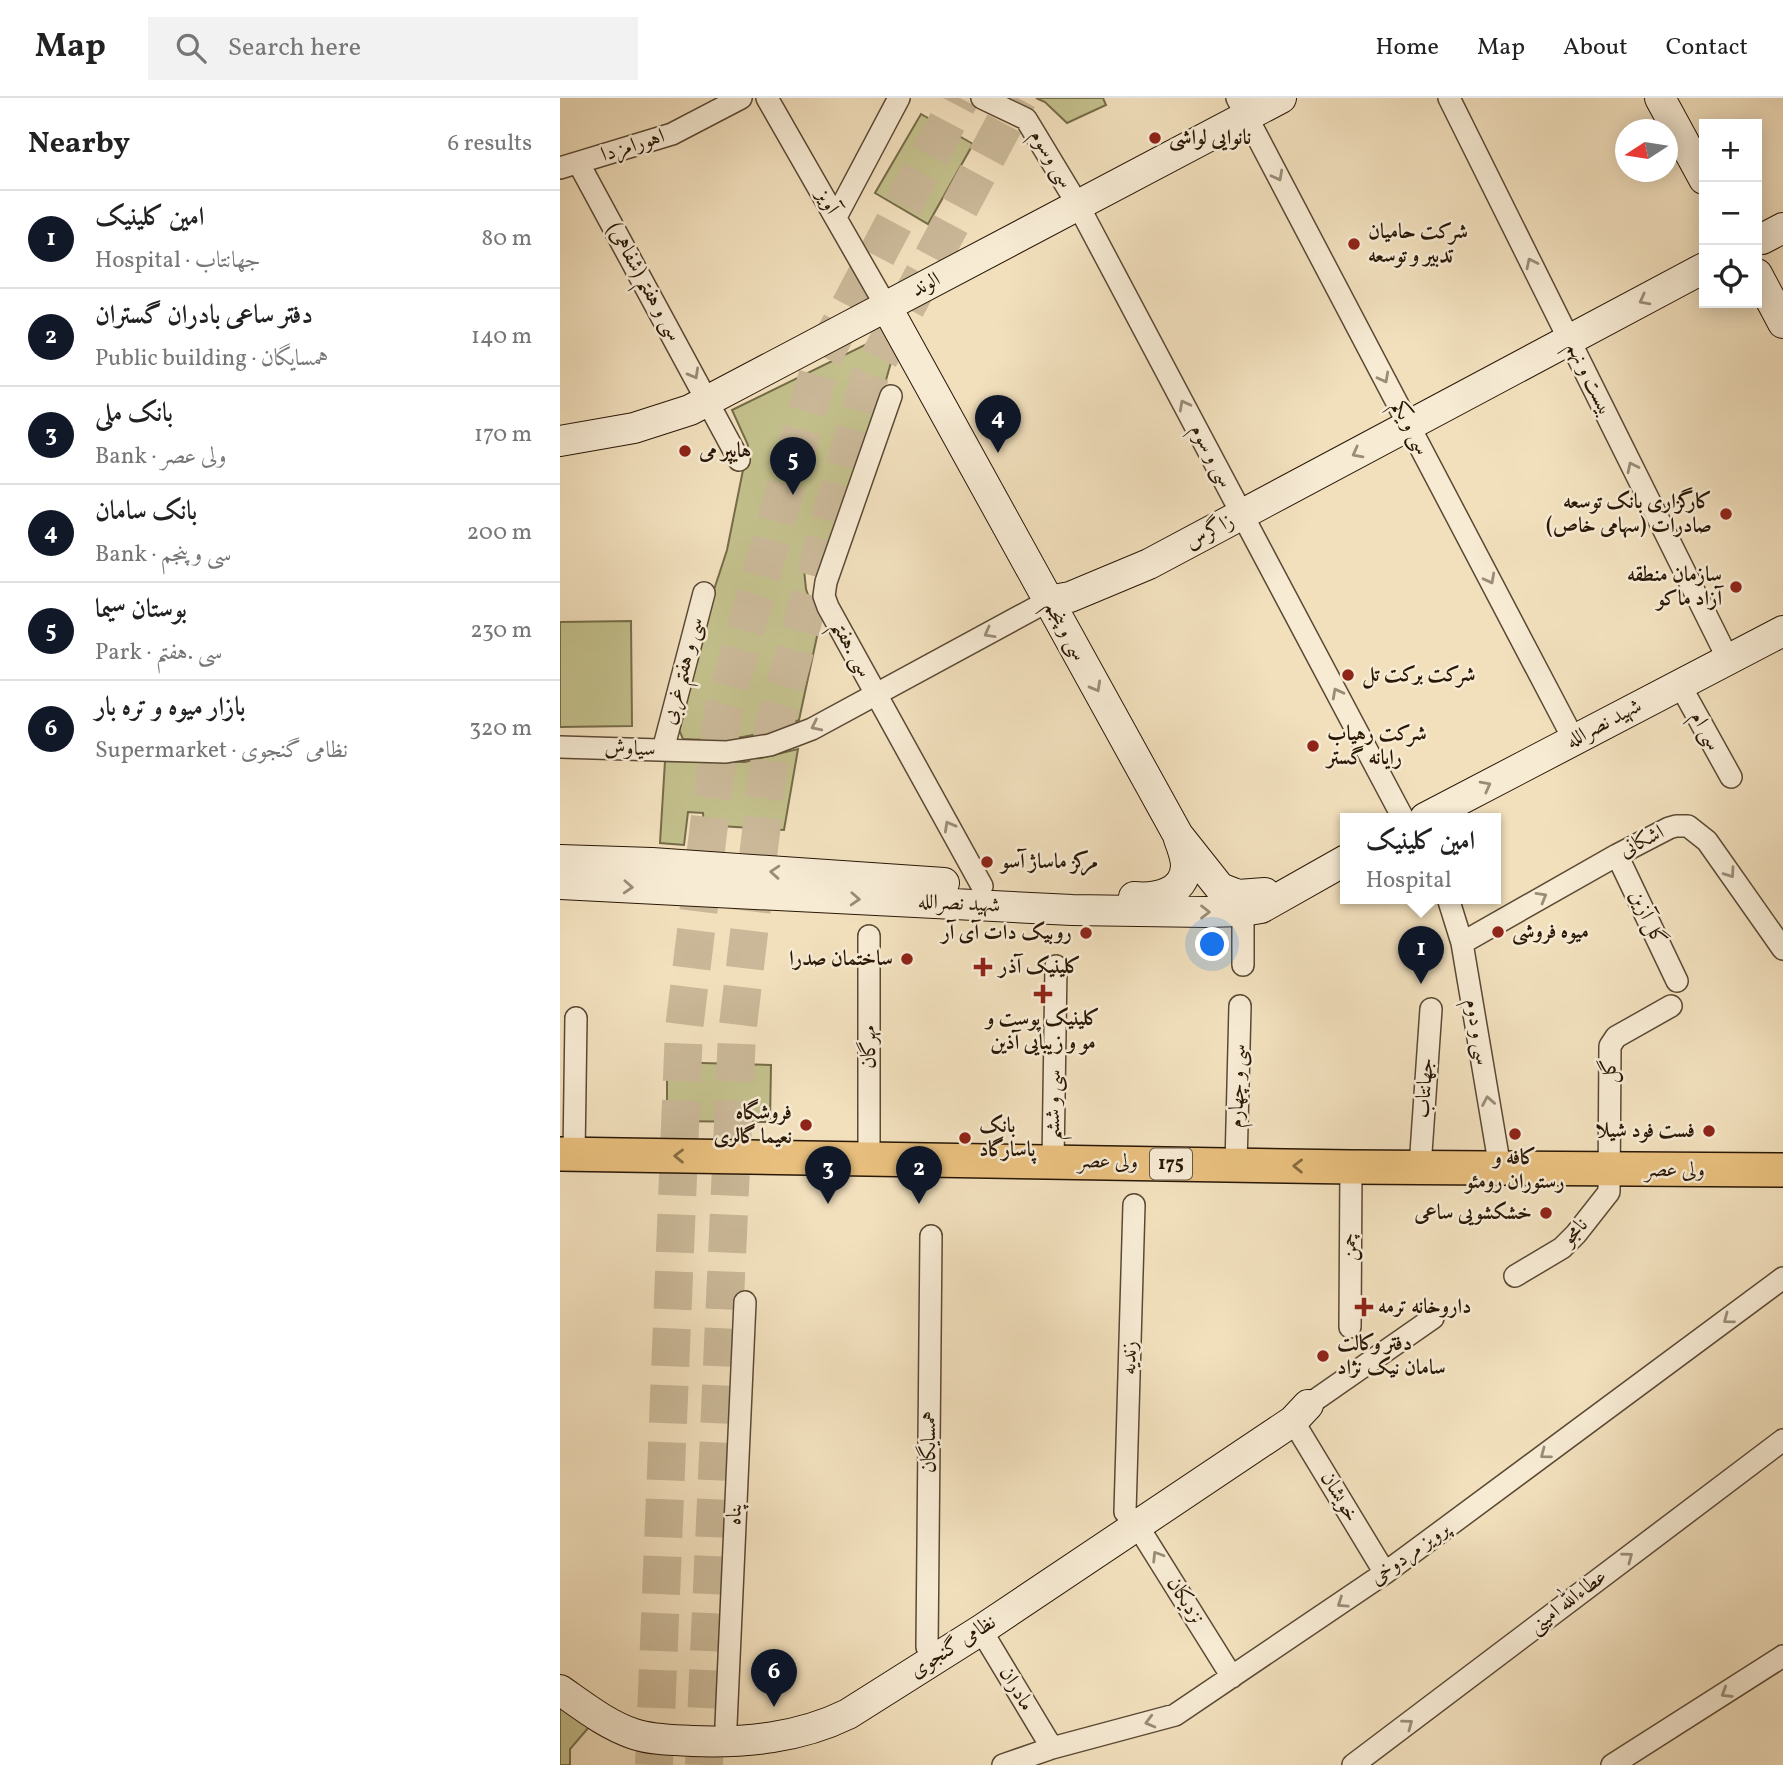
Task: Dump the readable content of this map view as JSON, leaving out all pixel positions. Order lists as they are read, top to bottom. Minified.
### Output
{"streets":{"main road":["ولی عصر","175"],"street":["اهورامزدا","سی وسوم","آویز","سی و هفتم (شفاهی)","الوند","بیست و نهم","سی و یکم","سی و سوم","زاگرس","سی و پنجم","سی .هفتم","سی و هفتم غربی","شهید نصرالله","سی ام","سیاوش","اشکانی","گل آزین","سی و دوم","مهرگان","گل","سی و چهارم","جهانتاب","سی و ششم","نامجو","چمن","زندیه","همسایگان","خویشان","پناه","پرویز مردوخی","نزدیکان","عطاءالله امینی","نظامی گنجوی","مادران"]},"crossings":[["اهورامزدا","سی و هفتم (شفاهی)"],["سی وسوم","الوند"],["سی وسوم","سی و سوم"],["آویز","الوند"],["آویز","سی و پنجم"],["سی و هفتم (شفاهی)","الوند"],["الوند","سی و یکم"],["الوند","سی و سوم"],["الوند","سی و پنجم"],["بیست و نهم","زاگرس"],["بیست و نهم","شهید نصرالله"],["سی و یکم","زاگرس"],["سی و یکم","شهید نصرالله"],["سی و سوم","زاگرس"],["زاگرس","سی و پنجم"],["زاگرس","سی .هفتم"],["زاگرس","سیاوش"],["سی و پنجم","شهید نصرالله"],["سی .هفتم","شهید نصرالله"],["سی و هفتم غربی","سیاوش"],["شهید نصرالله","سی ام"],["اشکانی","گل آزین"],["اشکانی","سی و دوم"],["سی و دوم","ولی عصر"],["مهرگان","ولی عصر"],["گل","ولی عصر"],["گل","نامجو"],["سی و چهارم","ولی عصر"],["جهانتاب","ولی عصر"],["سی و ششم","ولی عصر"],["ولی عصر","نامجو"],["ولی عصر","چمن"],["زندیه","نزدیکان"],["زندیه","نظامی گنجوی"],["همسایگان","نظامی گنجوی"],["خویشان","پرویز مردوخی"],["خویشان","نظامی گنجوی"],["پناه","نظامی گنجوی"],["پرویز مردوخی","نزدیکان"],["پرویز مردوخی","مادران"],["نزدیکان","نظامی گنجوی"],["نظامی گنجوی","مادران"]],"one_way":["سی و هفتم (شفاهی)","بیست و نهم","سی و یکم","سی و سوم","زاگرس","سی .هفتم","سی و دوم","پرویز مردوخی","نزدیکان"],"places":{"other":["نانوایی لواشی","شرکت حامیان تدبیر و توسعه","هایپر می","کارگزاری بانک توسعه صادرات (سهامی خاص)","سازمان منطقه آزاد ماکو","شرکت برکت تل","شرکت رهیاب رایانه گستر","مرکز ماساژ آسو","میوه فروشی","روبیک دات آی آر","ساختمان صدرا","فروشگاه نعیما گالری","فست فود شیلا","کافه و رستوران رومئو","بانک پاسارگاد","خشکشویی ساعی","دفتر وکالت سامان نیک نژاد"],"health":["کلینیک آذر","کلینیک پوست و مو و زیبایی آذین","داروخانه ترمه"]},"north":"left","page":{"header":"Map","search":"Search here","nav":["Home","Map","About","Contact"],"heading":["Nearby","6 results"],"map_buttons":["+","−"],"list":[{"mark":"1","name":"امین کلینیک","note":"Hospital · جهانتاب","value":"80 m"},{"mark":"2","name":"دفتر ساعی بادران گستران","note":"Public building · همسایگان","value":"140 m"},{"mark":"3","name":"بانک ملی","note":"Bank · ولی عصر","value":"170 m"},{"mark":"4","name":"بانک سامان","note":"Bank · سی و پنجم","value":"200 m"},{"mark":"5","name":"بوستان سیما","note":"Park · سی .هفتم","value":"230 m"},{"mark":"6","name":"بازار میوه و تره بار","note":"Supermarket · نظامی گنجوی","value":"320 m"}],"pins":["4","5","1","2","3","6"],"popup":["امین کلینیک","Hospital"]}}
